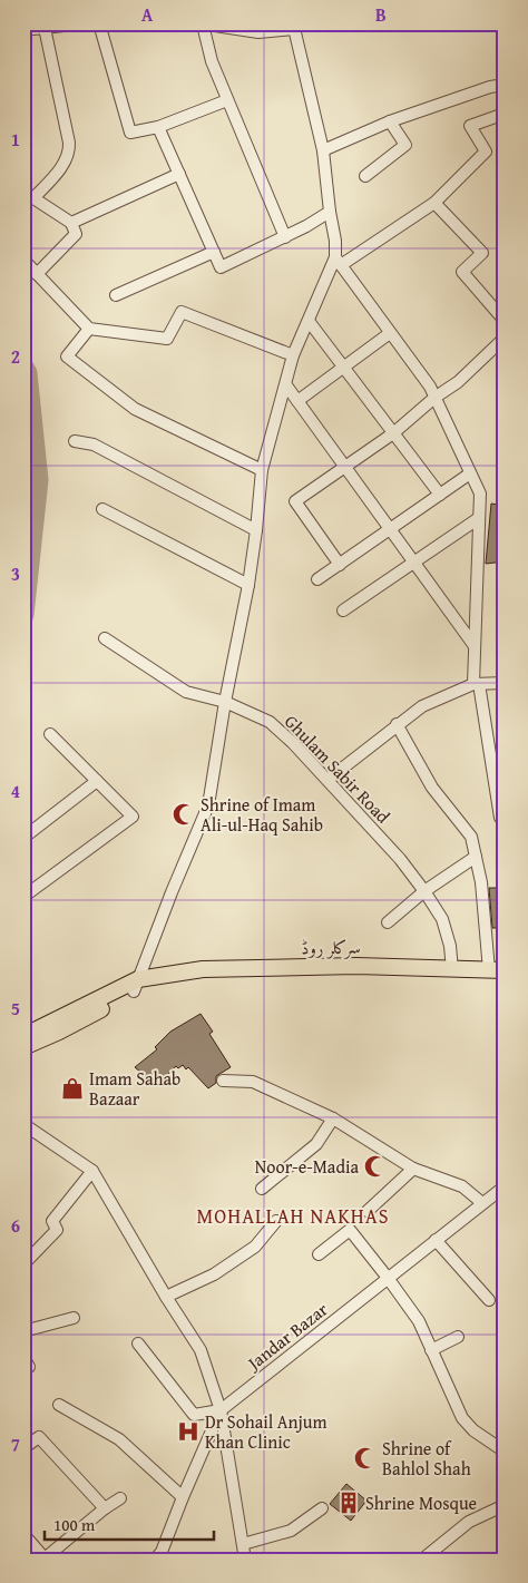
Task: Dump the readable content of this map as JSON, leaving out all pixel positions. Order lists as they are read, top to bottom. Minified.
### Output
{"streets":{"main road":["سرکلر روڈ"],"street":["Ghulam Sabir Road","Jandar Bazar"]},"crossings":[["Ghulam Sabir Road","سرکلر روڈ"]],"districts":["MOHALLAH NAKHAS"],"places":{"mosque":["Shrine of Imam Ali-ul-Haq Sahib","Noor-e-Madia","Shrine of Bahlol Shah"],"shop":["Imam Sahab Bazaar"],"hospital":["Dr Sohail Anjum Khan Clinic"],"building":["Shrine Mosque"]},"scale_bar":"100 m","grid":{"columns":["A","B"],"rows":["1","2","3","4","5","6","7"]}}
